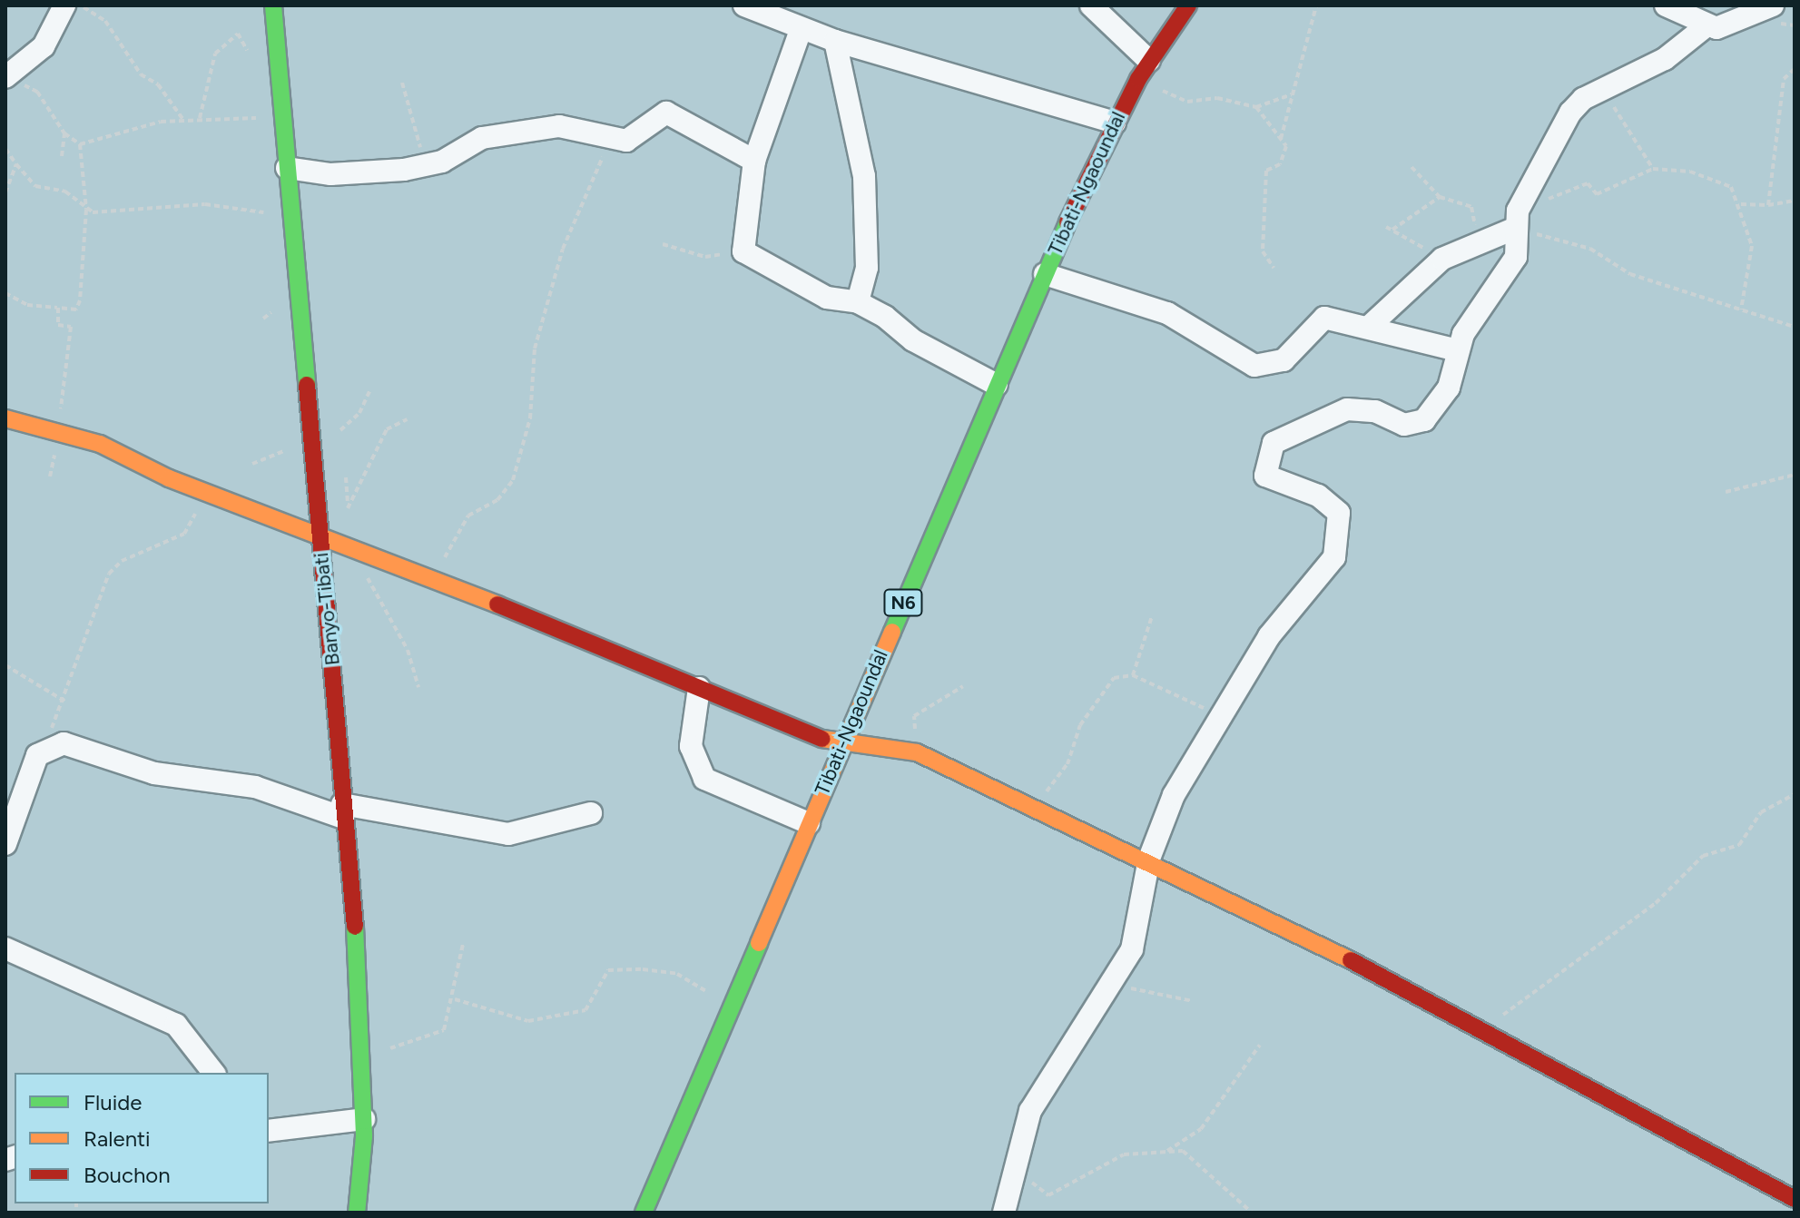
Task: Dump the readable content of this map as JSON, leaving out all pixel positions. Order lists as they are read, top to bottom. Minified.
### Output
{"streets":{"main road":["Tibati-Ngaoundal","N6","Banyo-Tibati"]},"legend":["Fluide","Ralenti","Bouchon"]}
